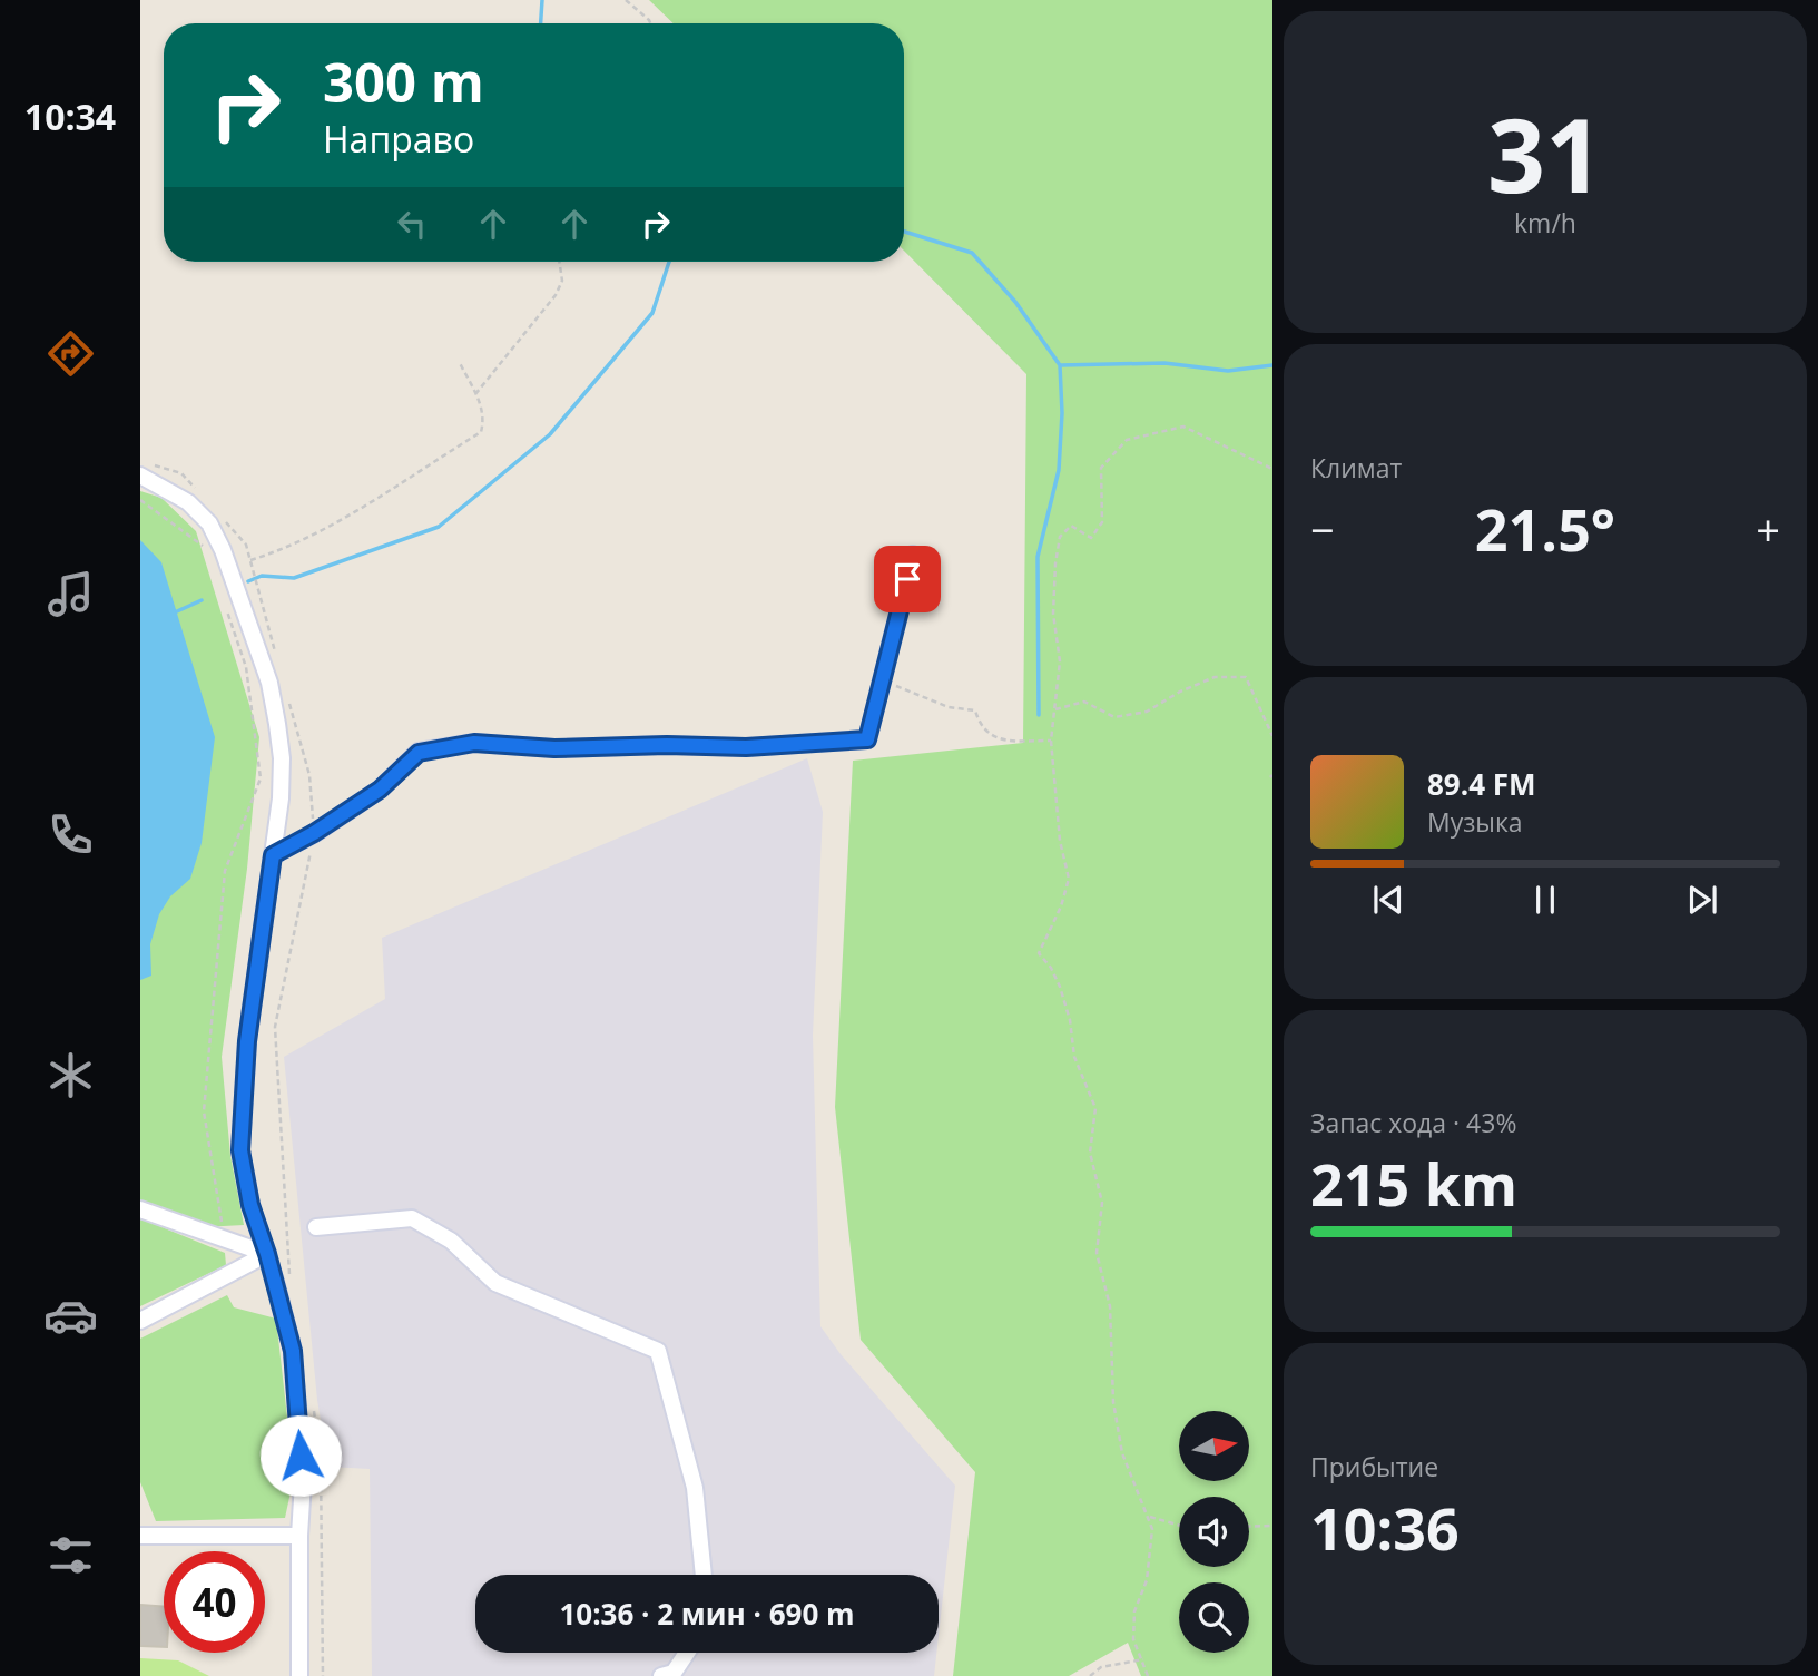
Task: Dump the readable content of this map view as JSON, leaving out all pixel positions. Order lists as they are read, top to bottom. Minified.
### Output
{"north":"right","page":{"tabs":"10:34","tile":[["31","km/h"],"Климат",["Запас хода · 43%","215 km"],["Прибытие","10:36"]],"turn":["300 m","Направо"],"heat":["−","21.5°","+"],"song":["89.4 FM","Музыка"],"limit":"40","trip":"10:36 · 2 мин · 690 m"}}
